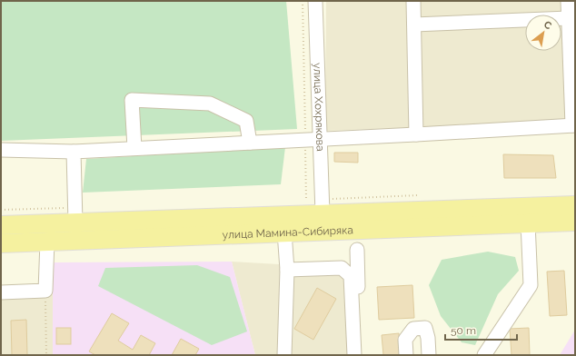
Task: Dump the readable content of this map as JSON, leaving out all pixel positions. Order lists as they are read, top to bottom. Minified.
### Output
{"streets":{"main road":["улица Мамина-Сибиряка"],"street":["улица Хохрякова"]},"crossings":[["улица Хохрякова","улица Мамина-Сибиряка"]],"scale_bar":"50 m","north":"top right"}
